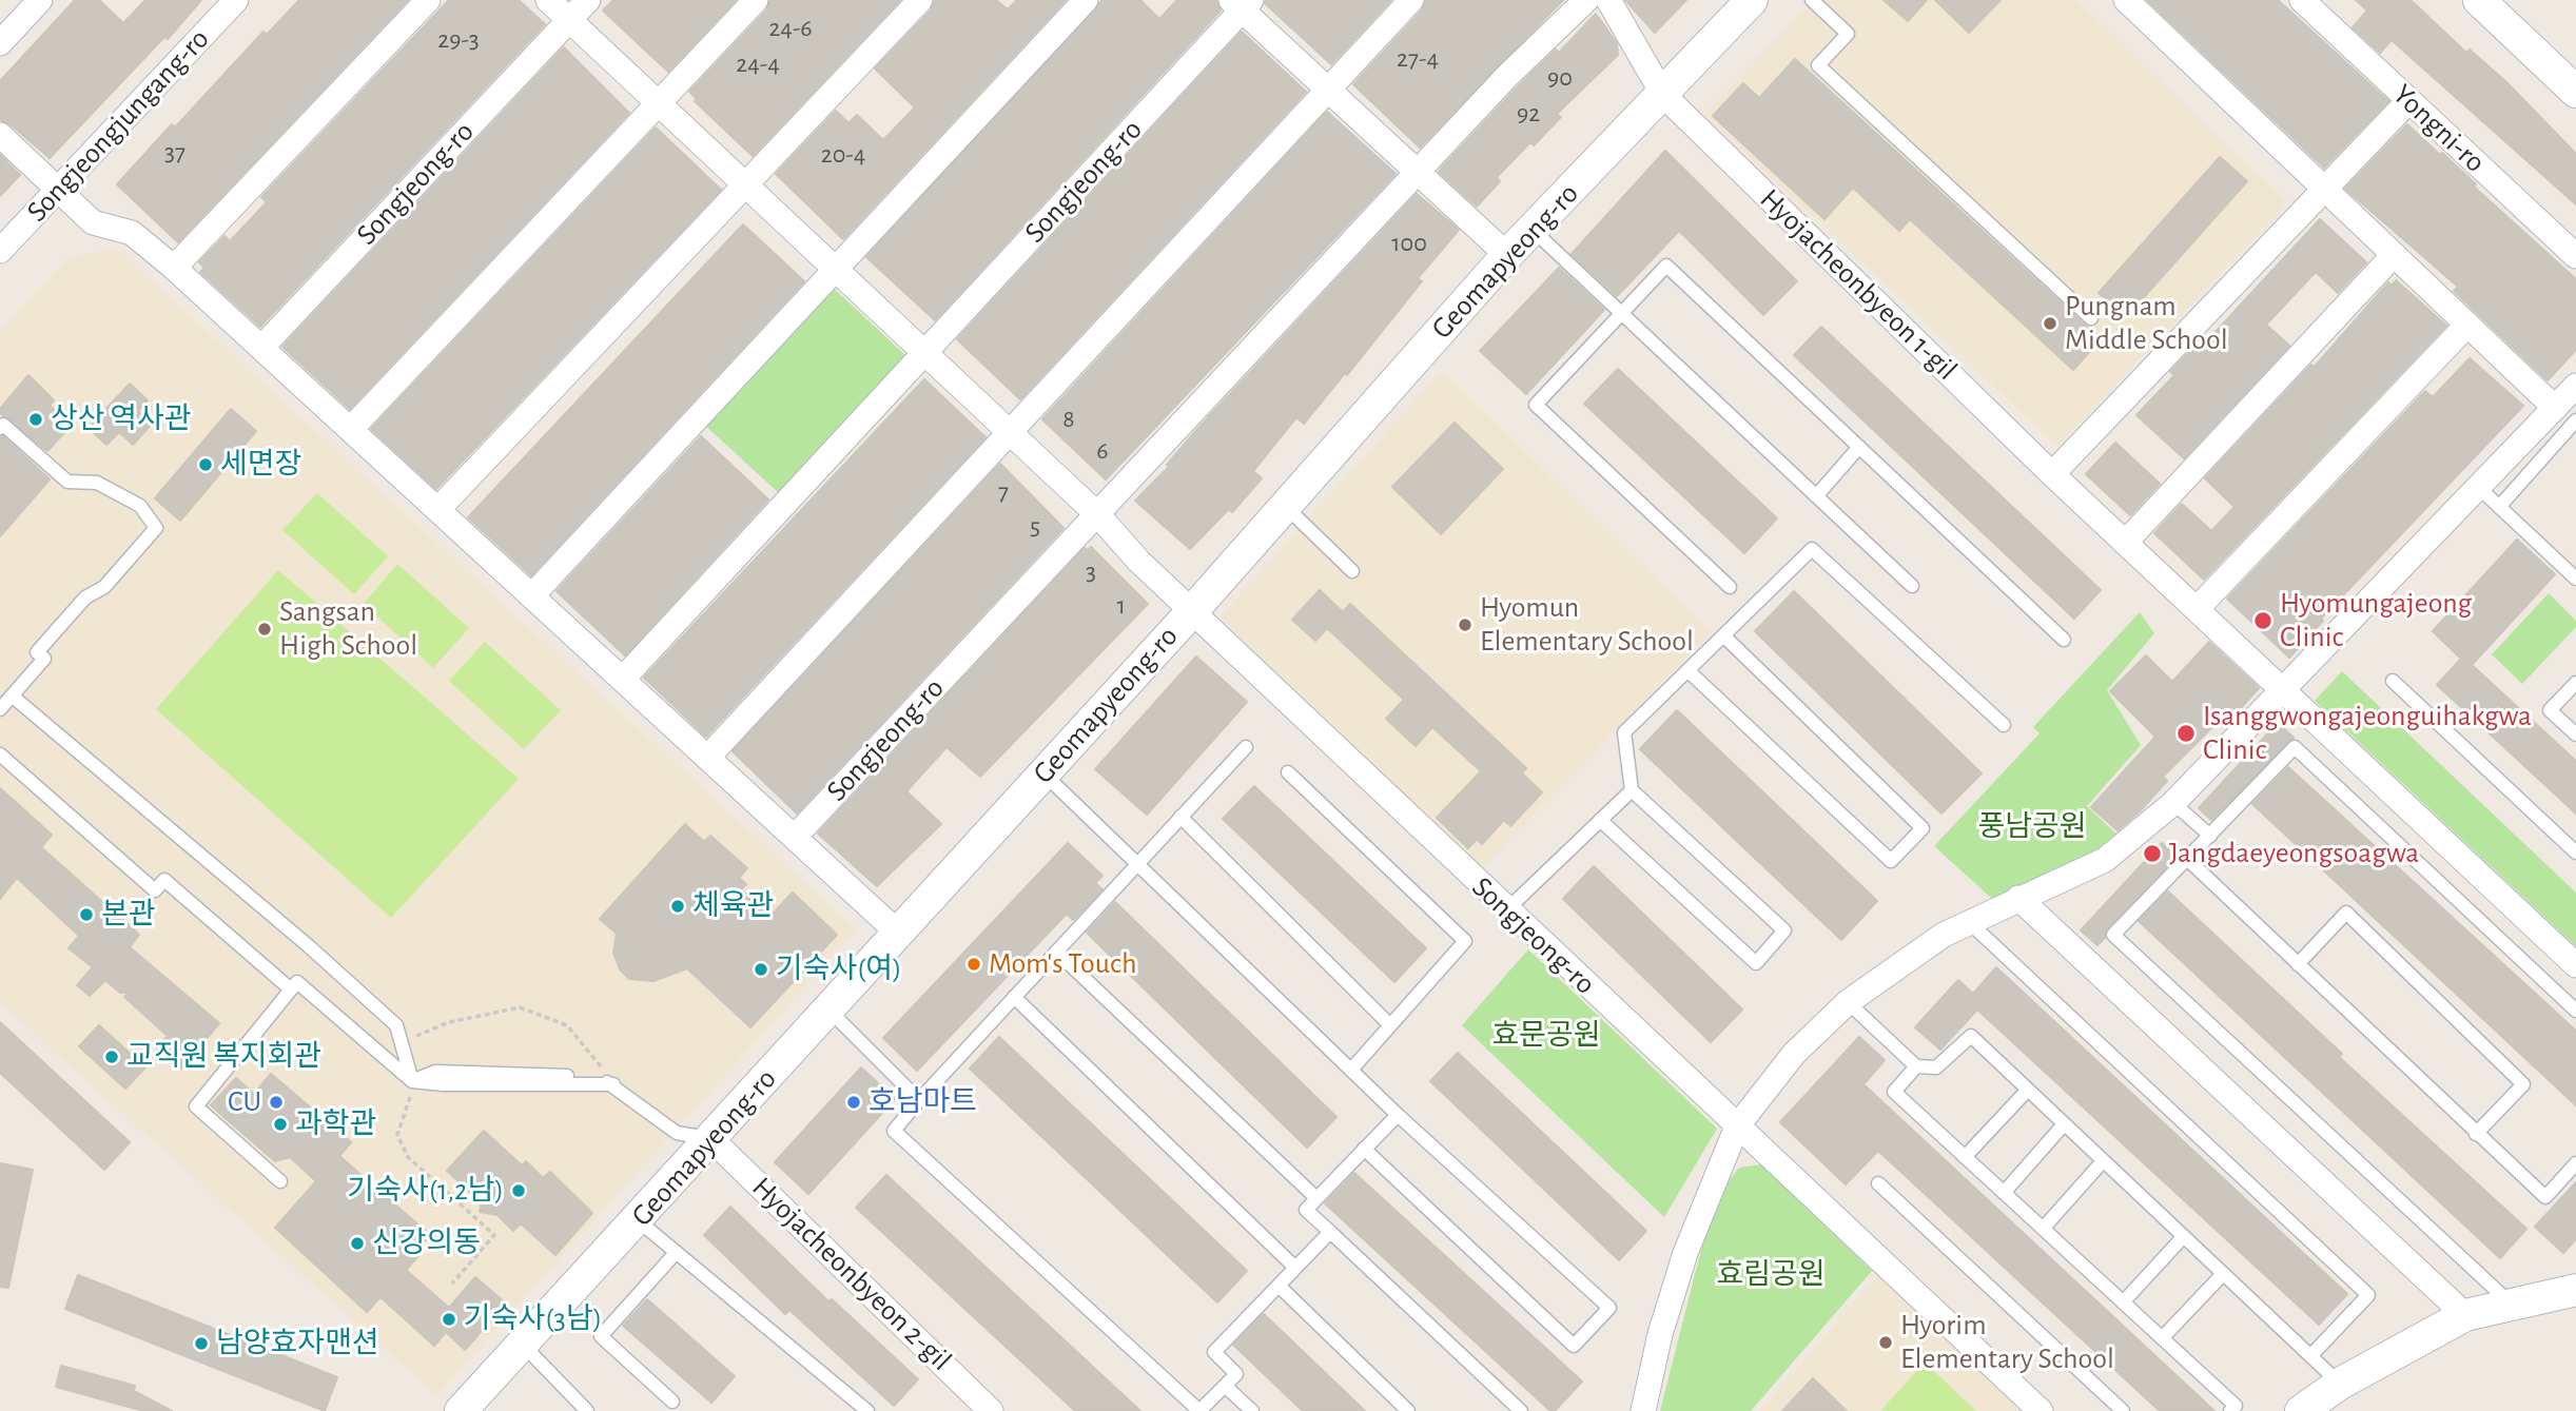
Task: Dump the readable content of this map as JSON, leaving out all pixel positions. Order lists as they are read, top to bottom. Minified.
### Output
{"streets":{"street":["Songjeongjungang-ro","Yongni-ro","Songjeong-ro","Geomapyeong-ro","Hyojacheonbyeon 1-gil","Hyojacheonbyeon 2-gil"]},"crossings":[["Songjeong-ro","Geomapyeong-ro"],["Geomapyeong-ro","Hyojacheonbyeon 1-gil"],["Geomapyeong-ro","Hyojacheonbyeon 2-gil"]],"parks":["풍남공원","효문공원","효림공원"],"places":["Pungnam Middle School","상산 역사관","세면장","Hyomungajeong Clinic","Hyomun Elementary School","Sangsan High School","Isanggwongajeonguihakgwa Clinic","Jangdaeyeongsoagwa","체육관","본관","Mom's Touch","기숙사(여)","교직원 복지회관","CU","호남마트","과학관","기숙사(1,2남)","신강의동","기숙사(3남)","Hyorim Elementary School","남양효자맨션"],"house_numbers":["24-6","29-3","27-4","24-4","90","92","37","20-4","100","8","6","7","5","3","1"]}
